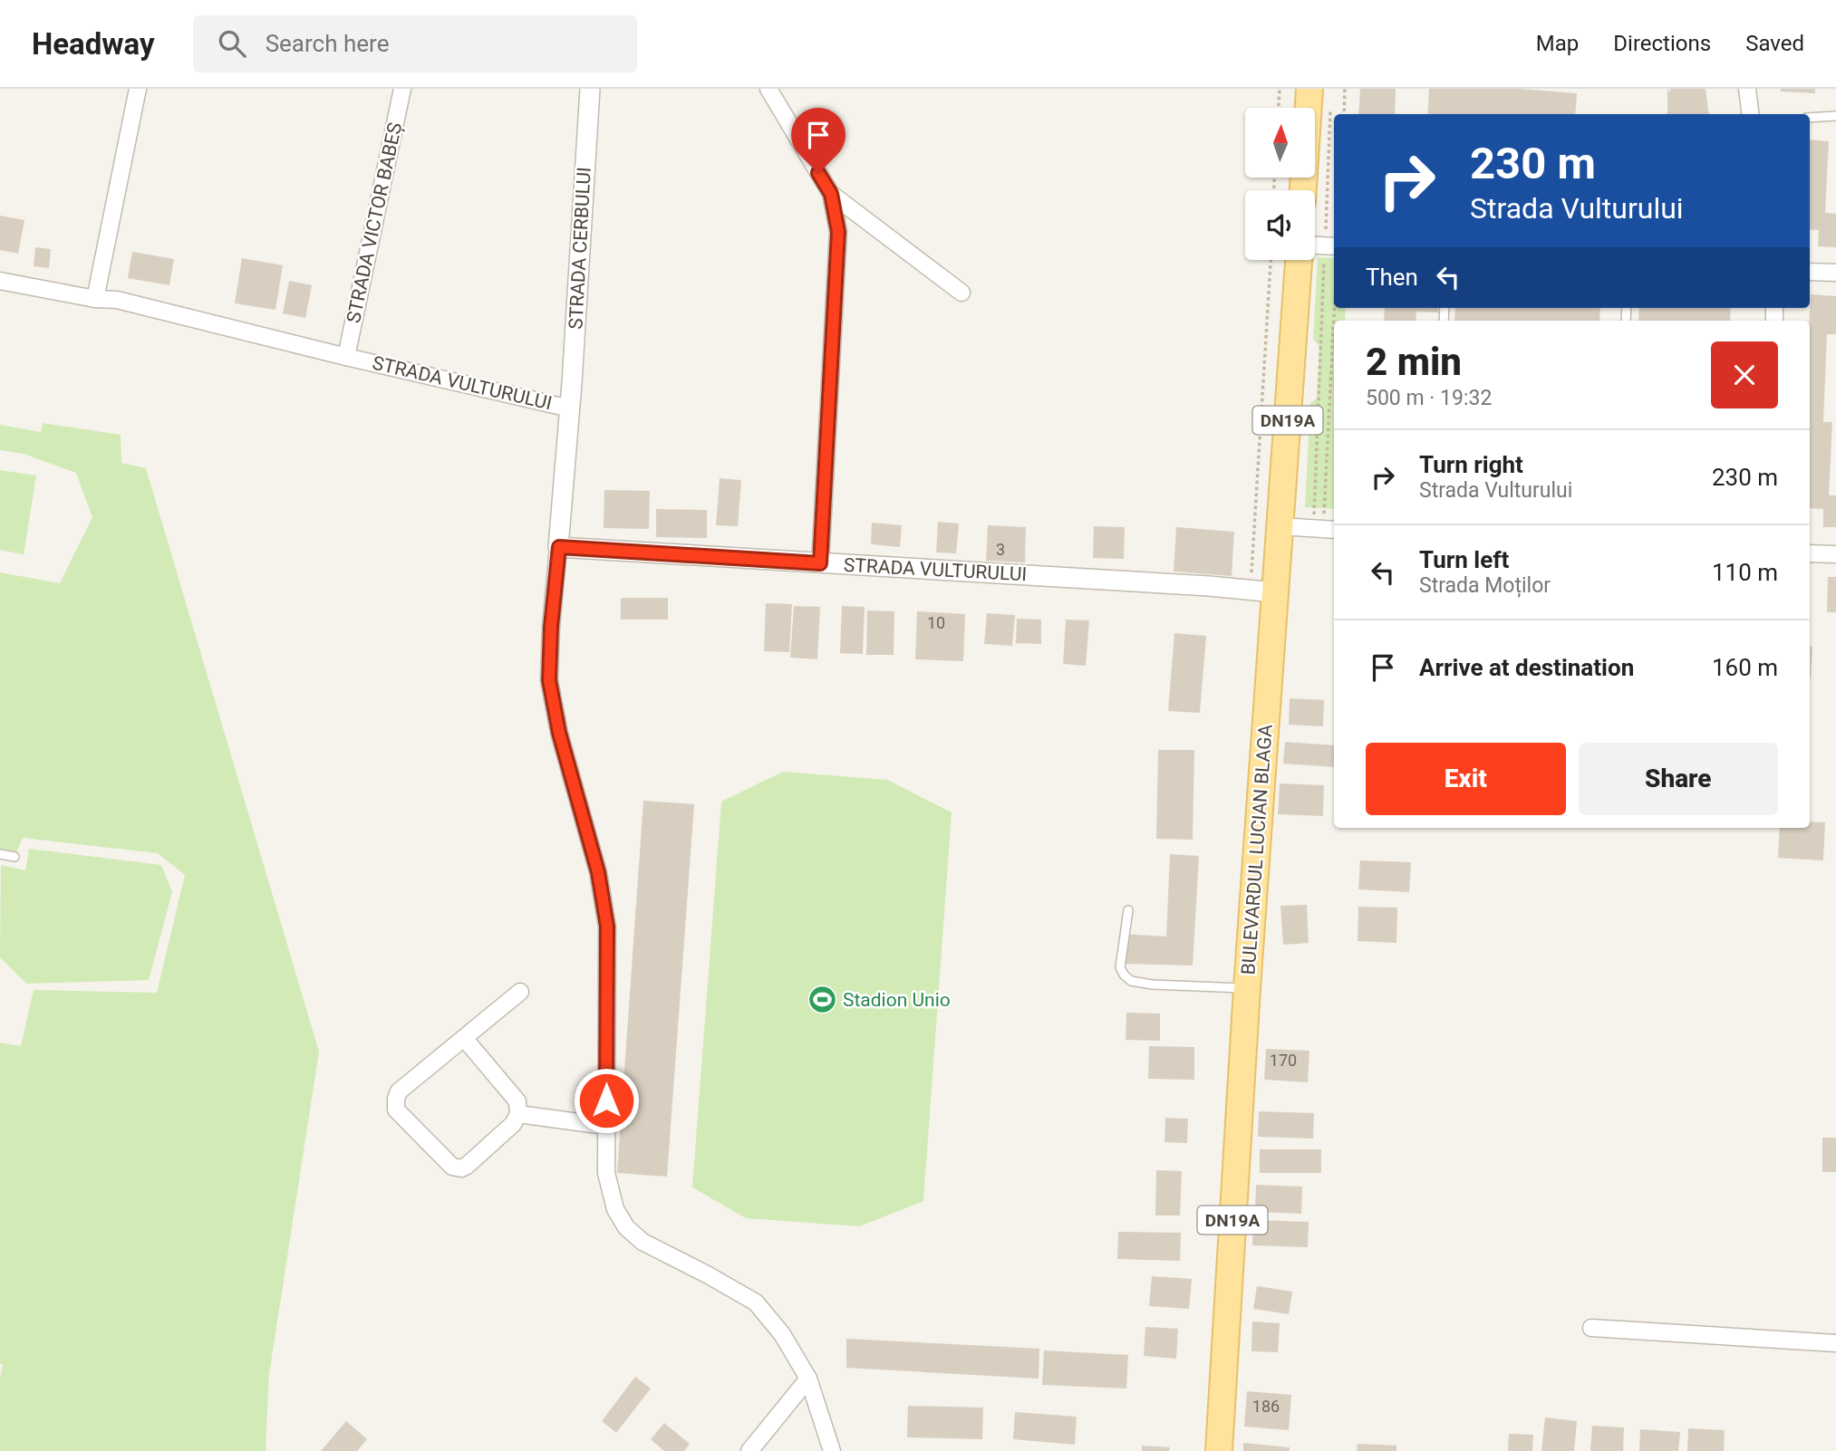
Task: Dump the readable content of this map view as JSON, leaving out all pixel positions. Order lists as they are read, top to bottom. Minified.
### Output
{"streets":{"main road":["DN19A","BULEVARDUL LUCIAN BLAGA"],"street":["STRADA VICTOR BABEȘ","STRADA CERBULUI","STRADA VULTURULUI"]},"crossings":[["STRADA VICTOR BABEȘ","STRADA VULTURULUI"],["STRADA CERBULUI","STRADA VULTURULUI"],["STRADA VULTURULUI","BULEVARDUL LUCIAN BLAGA"]],"places":{"sports":["Stadion Unio"]},"house_numbers":["3","10","170","186"],"north":"top","page":{"header":"Headway","search":"Search here","nav":["Map","Directions","Saved"],"turn":["230 m","Strada Vulturului"],"then":"Then","heading":["2 min","500 m · 19:32"],"list":[{"name":"Turn right","note":"Strada Vulturului","value":"230 m"},{"name":"Turn left","note":"Strada Moților","value":"110 m"},{"name":"Arrive at destination","value":"160 m"}],"buttons":["Exit","Share"]}}
